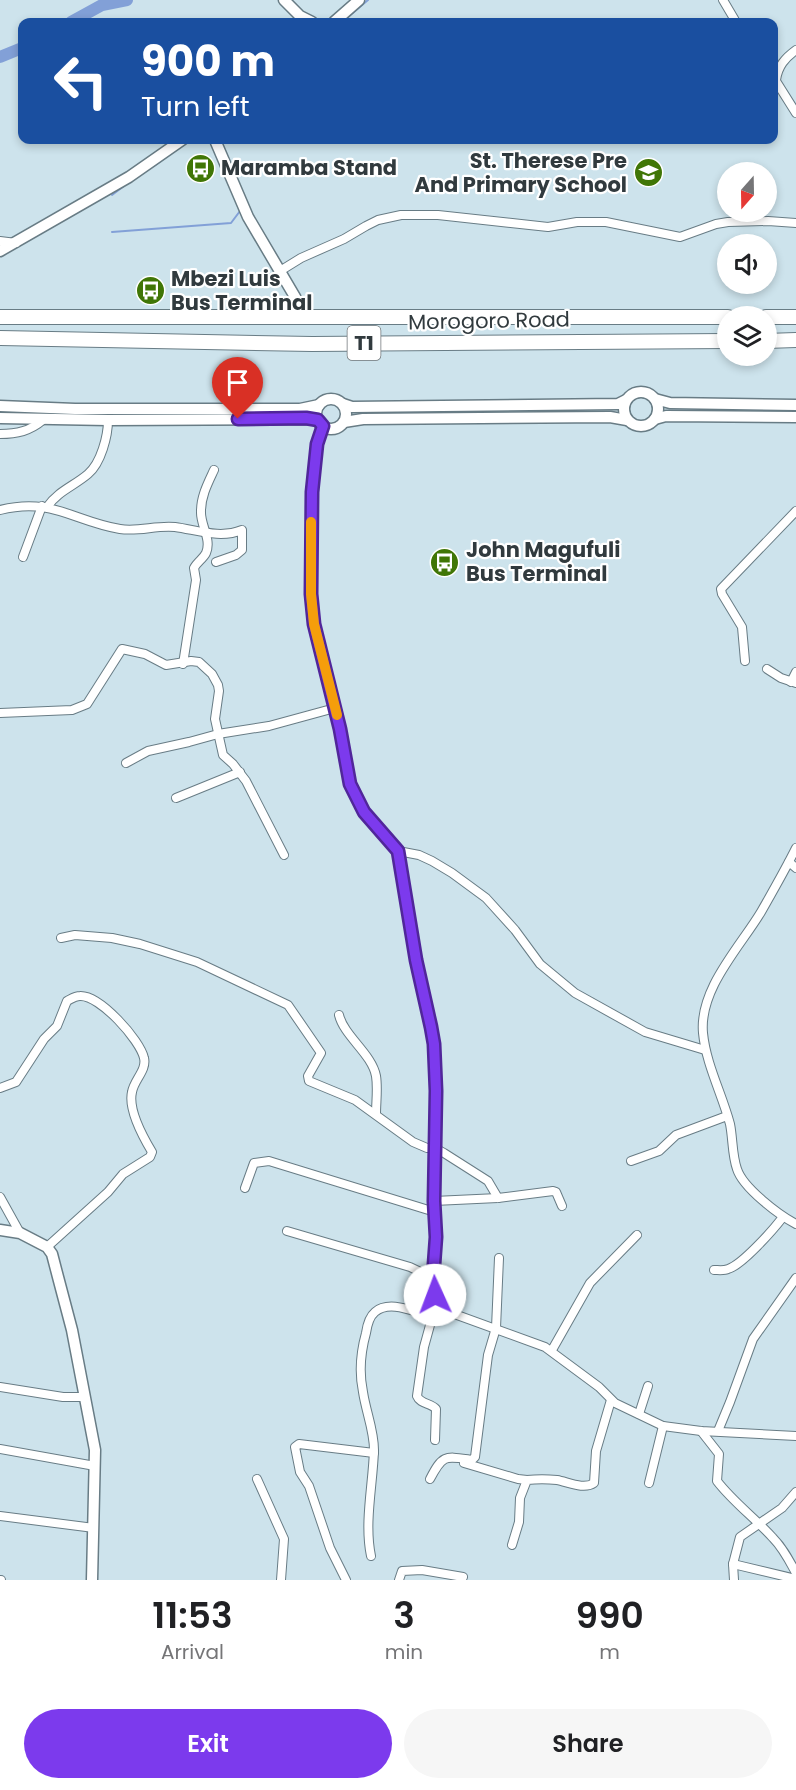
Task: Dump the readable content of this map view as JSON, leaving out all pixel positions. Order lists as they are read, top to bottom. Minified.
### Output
{"streets":{"highway":["Morogoro Road","T1"]},"places":{"bus stop":["Maramba Stand","Mbezi Luis Bus Terminal","John Magufuli Bus Terminal"],"school or university":["St. Therese Pre And Primary School"]},"north":"bottom","page":{"turn":["900 m","Turn left"],"eta":["11:53","Arrival","3","min","990","m"],"buttons":["Exit","Share"]}}
